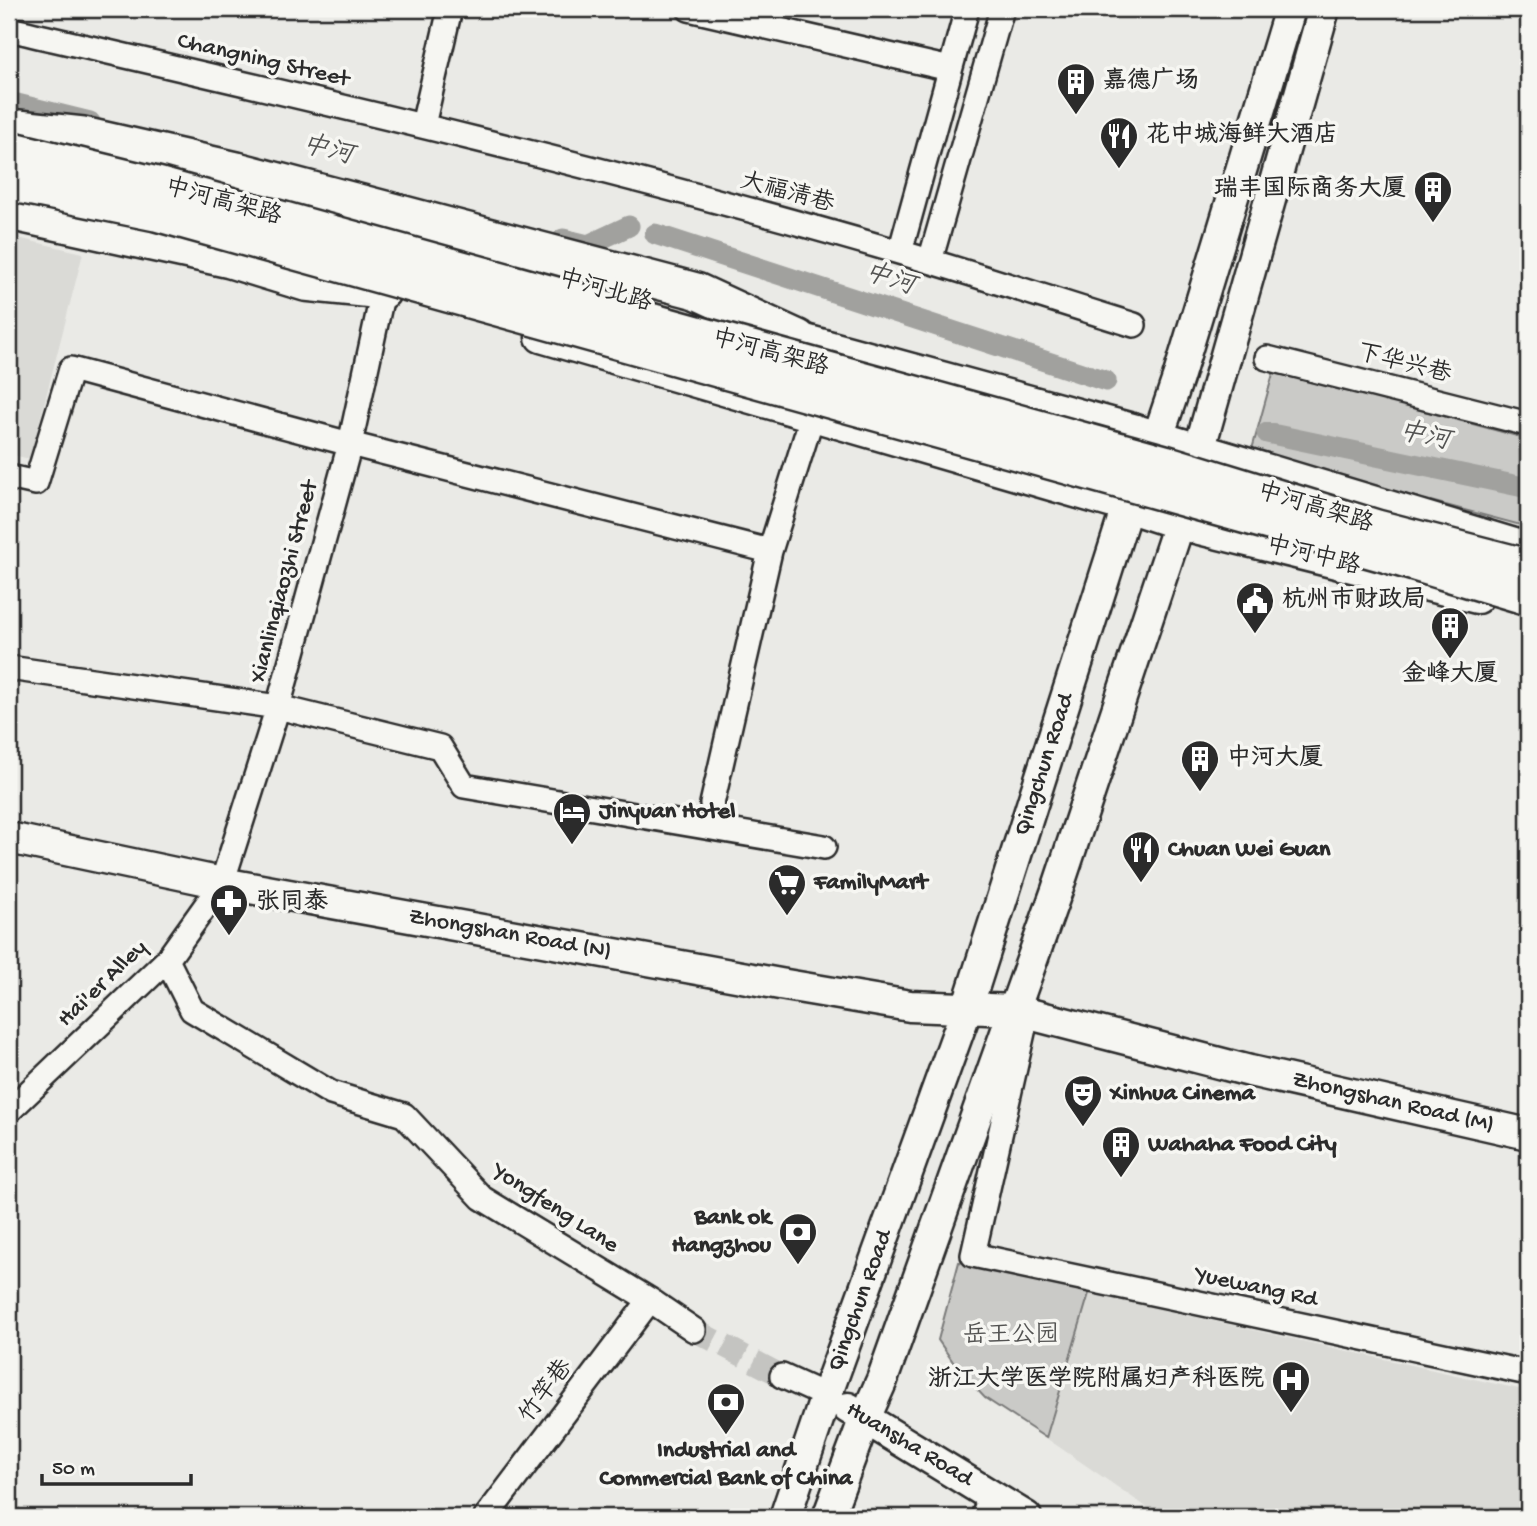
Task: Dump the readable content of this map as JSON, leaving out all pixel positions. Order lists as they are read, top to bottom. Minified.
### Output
{"streets":{"highway":["中河高架路"],"main road":["中河北路","中河中路","Qingchun Road","Zhongshan Road (N)","Zhongshan Road (M)","Huansha Road"],"street":["Changning Street","大福清巷","下华兴巷","Xianlinqiaozhi Street","Hai'er Alley","Yongfeng Lane","Yuewang Rd","竹竿巷"]},"crossings":[["Changning Street","大福清巷"],["中河北路","Qingchun Road"],["中河中路","Qingchun Road"],["Xianlinqiaozhi Street","Zhongshan Road (N)"],["Xianlinqiaozhi Street","Hai'er Alley"],["Qingchun Road","Zhongshan Road (N)"],["Qingchun Road","Zhongshan Road (M)"],["Qingchun Road","Yuewang Rd"],["Qingchun Road","Huansha Road"],["Zhongshan Road (N)","Hai'er Alley"],["Zhongshan Road (N)","Zhongshan Road (M)"],["Zhongshan Road (N)","Yuewang Rd"],["Hai'er Alley","Yongfeng Lane"],["Zhongshan Road (M)","Yuewang Rd"],["Yongfeng Lane","竹竿巷"]],"water":["中河"],"parks":["岳王公园"],"places":{"building":["嘉德广场","瑞丰国际商务大厦","金峰大厦","中河大厦","Wahaha Food City"],"restaurant":["花中城海鲜大酒店","Chuan Wei Guan"],"public building":["杭州市财政局"],"hotel":["Jinyuan Hotel"],"supermarket":["FamilyMart"],"pharmacy":["张同泰"],"theatre":["Xinhua Cinema"],"bank":["Bank ok Hangzhou","Industrial and Commercial Bank of China"],"hospital":["浙江大学医学院附属妇产科医院"]},"scale_bar":"50 m"}
